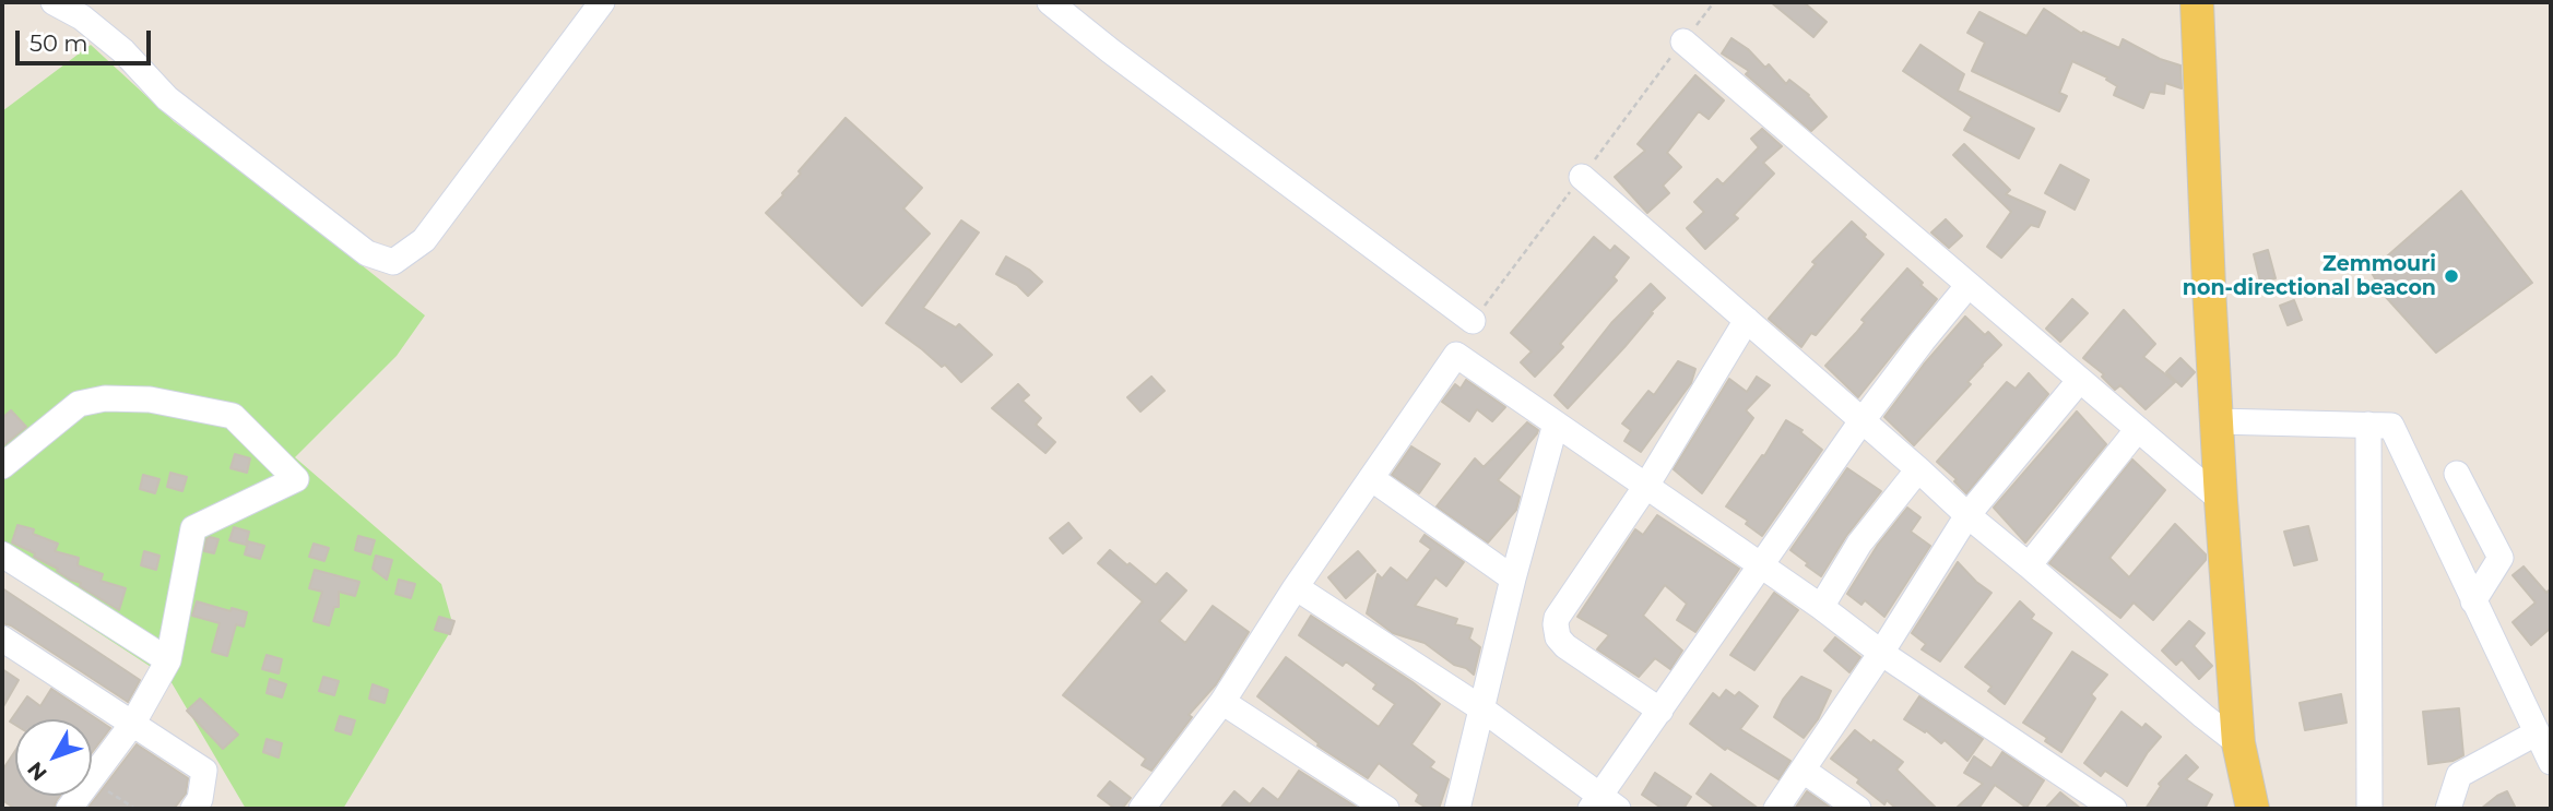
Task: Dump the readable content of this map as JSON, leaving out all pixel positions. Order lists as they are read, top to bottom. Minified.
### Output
{"places":["Zemmouri non-directional beacon"],"scale_bar":"50 m","north":"bottom left"}
